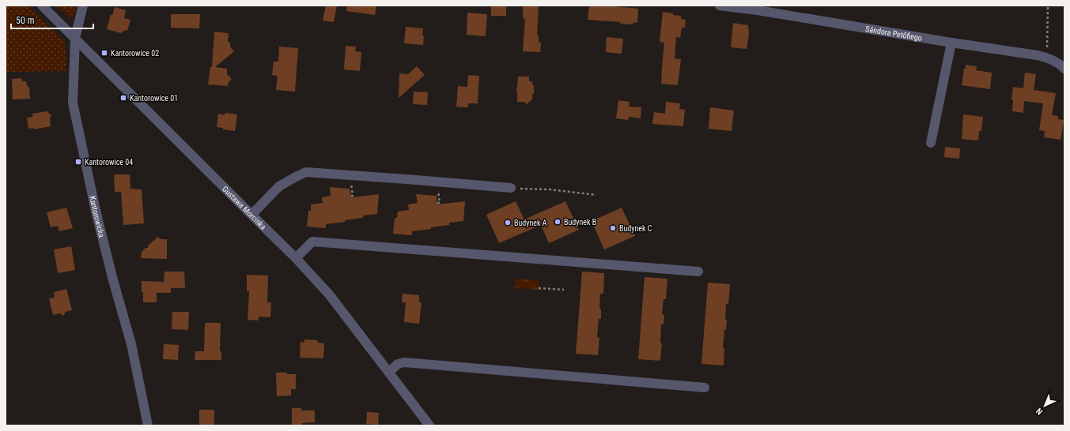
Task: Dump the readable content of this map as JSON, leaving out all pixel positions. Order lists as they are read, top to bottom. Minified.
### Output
{"streets":{"street":["Sándora Petőfiego","Gustawa Morcinka","Kantorowicka"]},"crossings":[["Gustawa Morcinka","Kantorowicka"]],"places":{"transit":["Kantorowice 02","Kantorowice 01","Kantorowice 04"],"other":["Budynek B","Budynek A","Budynek C"]},"scale_bar":"50 m","north":"bottom left"}
